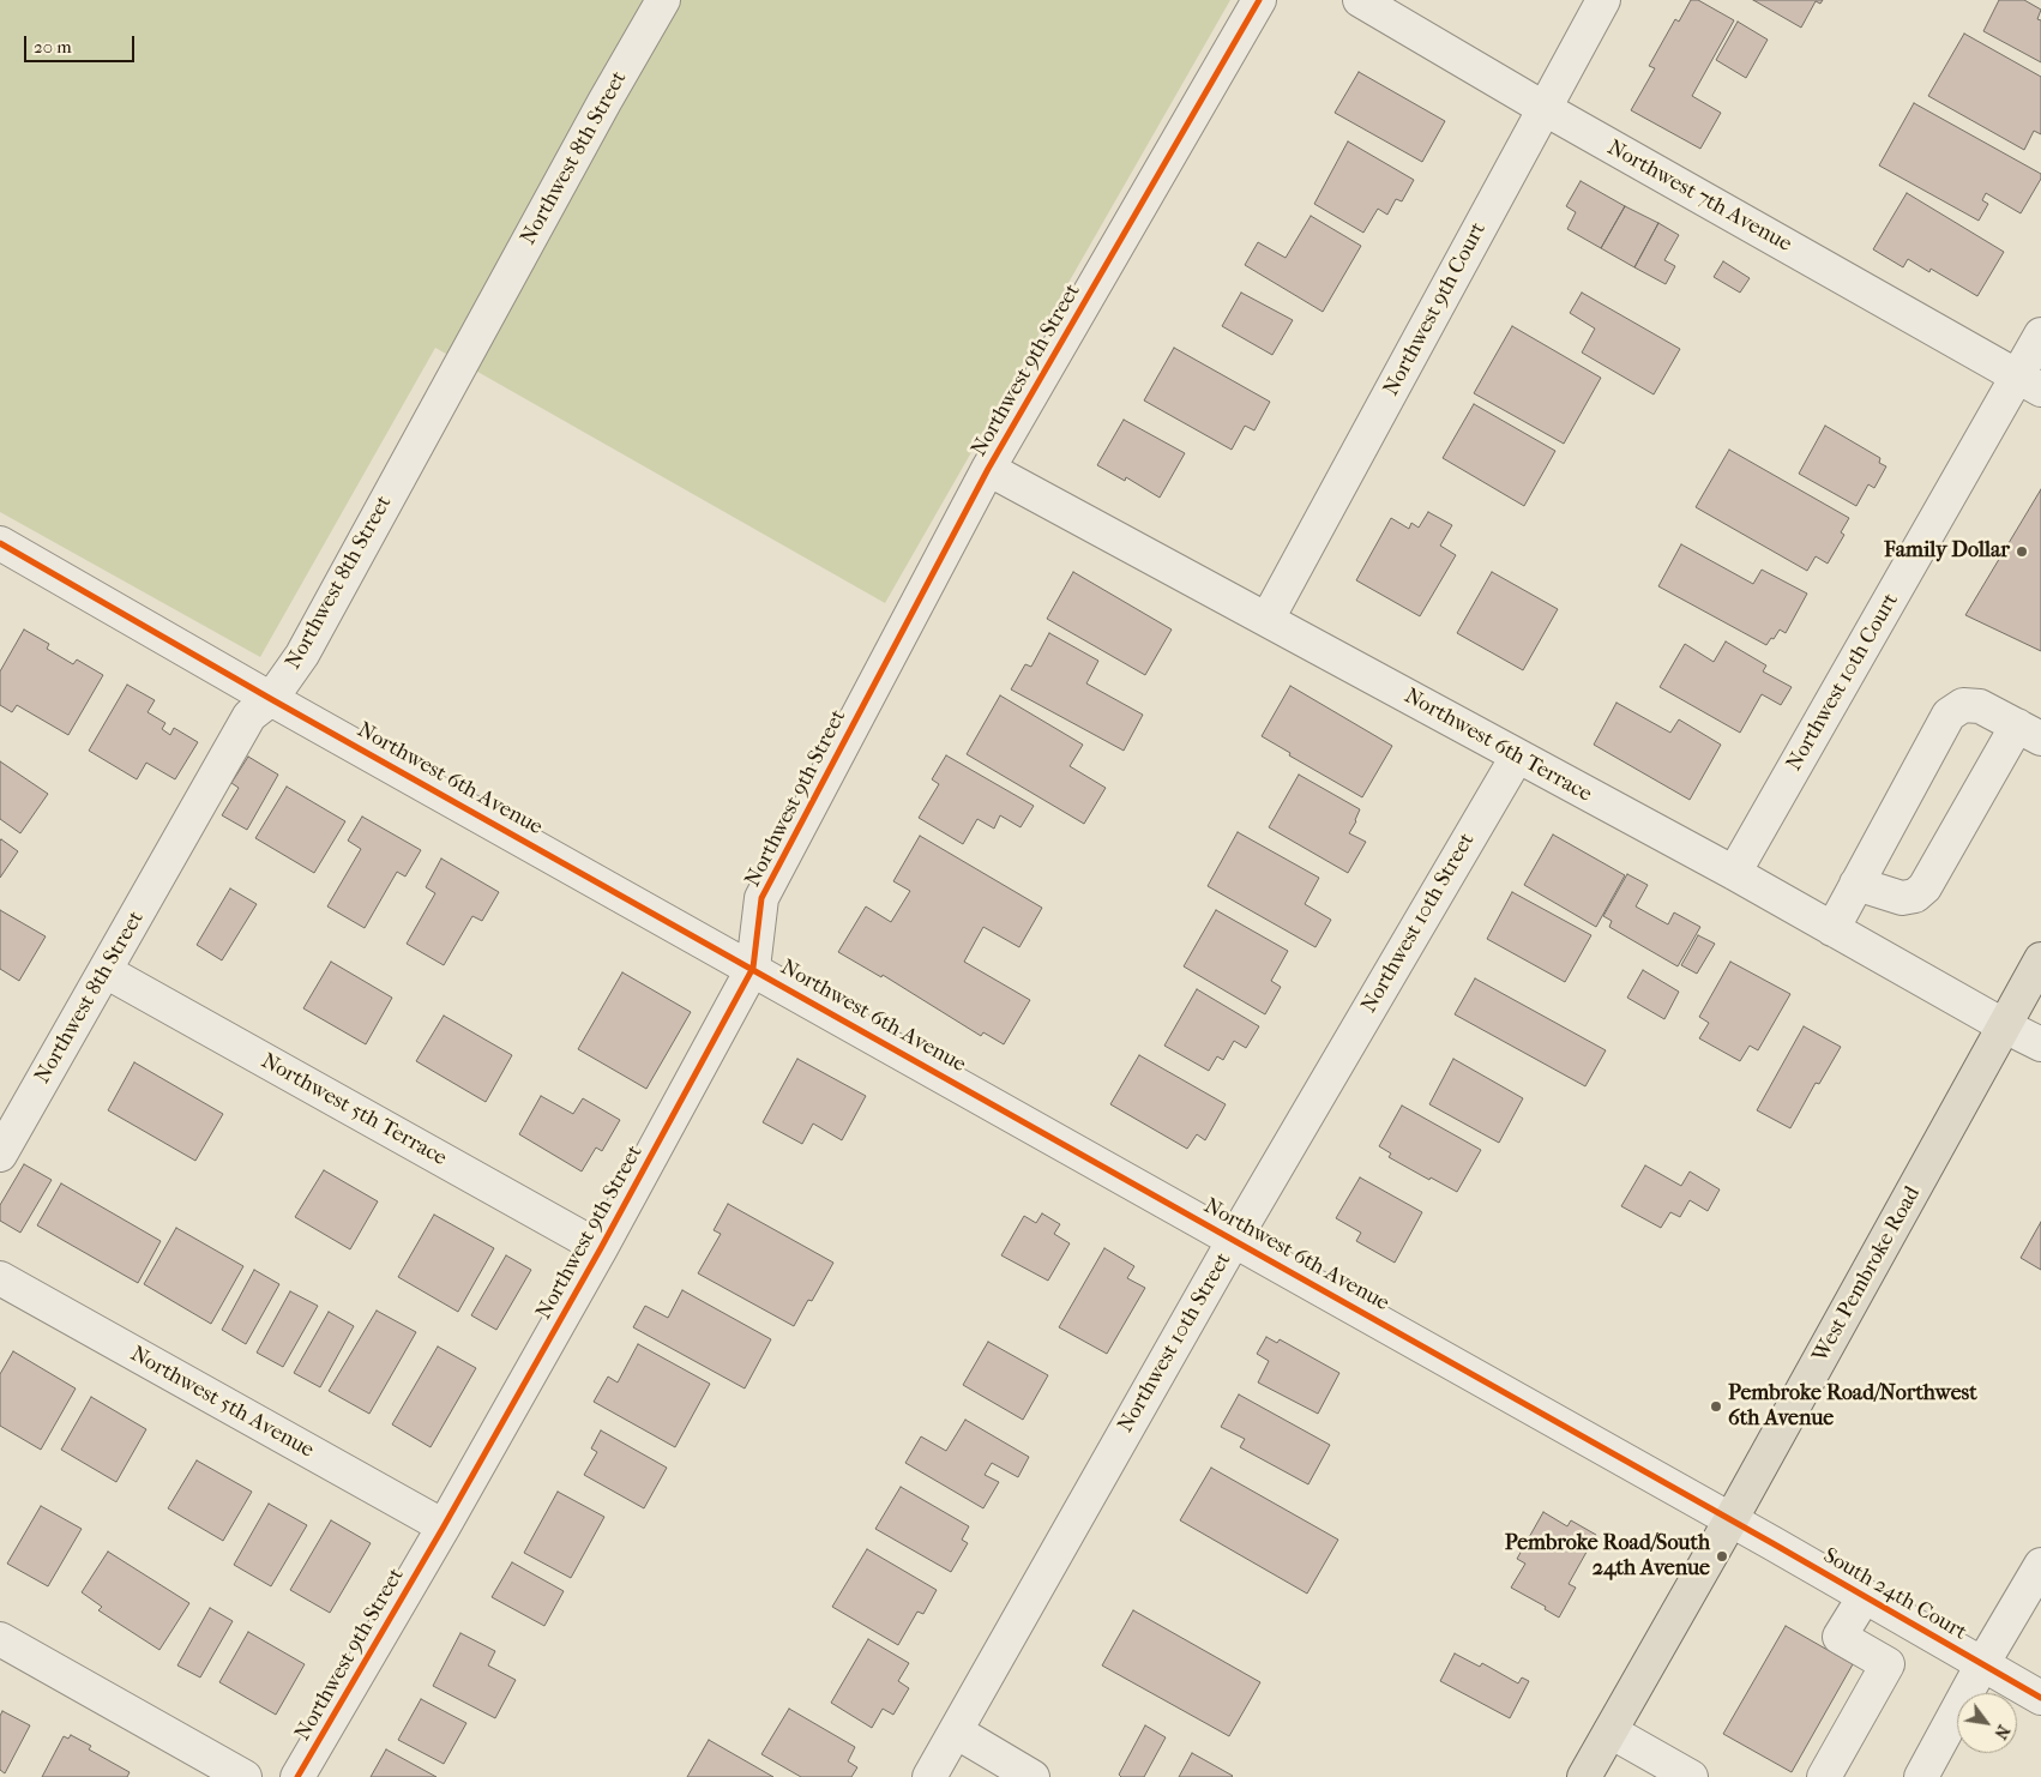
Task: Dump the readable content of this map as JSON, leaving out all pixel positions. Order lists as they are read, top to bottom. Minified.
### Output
{"streets":{"main road":["West Pembroke Road"],"street":["Northwest 8th Street","Northwest 7th Avenue","Northwest 9th Court","Northwest 9th Street","Northwest 10th Court","Northwest 6th Terrace","Northwest 6th Avenue","Northwest 10th Street","Northwest 5th Terrace","Northwest 5th Avenue","South 24th Court"]},"crossings":[["Northwest 8th Street","Northwest 6th Avenue"],["Northwest 8th Street","Northwest 5th Terrace"],["Northwest 7th Avenue","Northwest 9th Court"],["Northwest 7th Avenue","Northwest 10th Court"],["Northwest 9th Court","Northwest 6th Terrace"],["Northwest 9th Street","Northwest 6th Terrace"],["Northwest 9th Street","Northwest 6th Avenue"],["Northwest 9th Street","Northwest 5th Terrace"],["Northwest 9th Street","Northwest 5th Avenue"],["Northwest 10th Court","Northwest 6th Terrace"],["Northwest 6th Terrace","Northwest 10th Street"],["Northwest 6th Terrace","West Pembroke Road"],["Northwest 6th Avenue","Northwest 10th Street"],["Northwest 6th Avenue","West Pembroke Road"],["Northwest 6th Avenue","South 24th Court"],["West Pembroke Road","South 24th Court"]],"places":["Family Dollar","Pembroke Road/Northwest 6th Avenue","Pembroke Road/South 24th Avenue"],"scale_bar":"20 m","north":"bottom right"}
